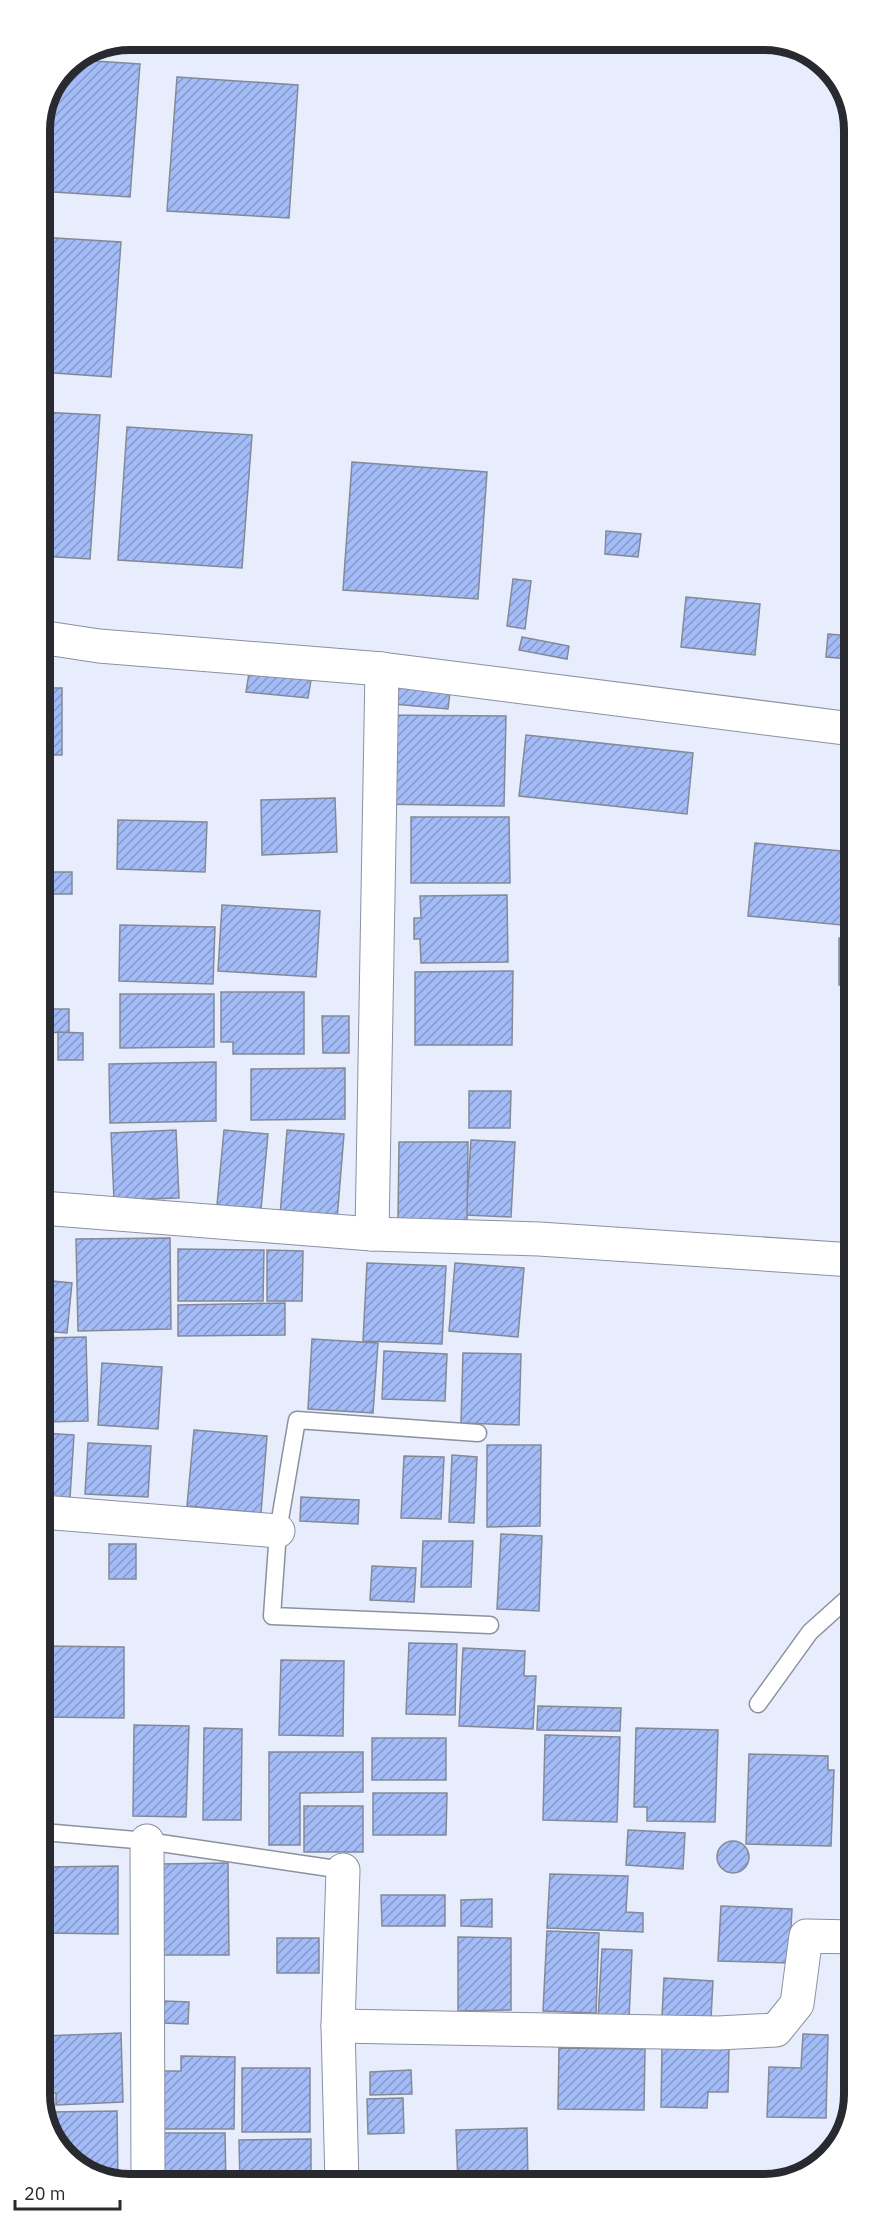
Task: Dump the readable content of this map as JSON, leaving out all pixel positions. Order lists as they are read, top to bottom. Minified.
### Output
{"scale_bar":"20 m"}
